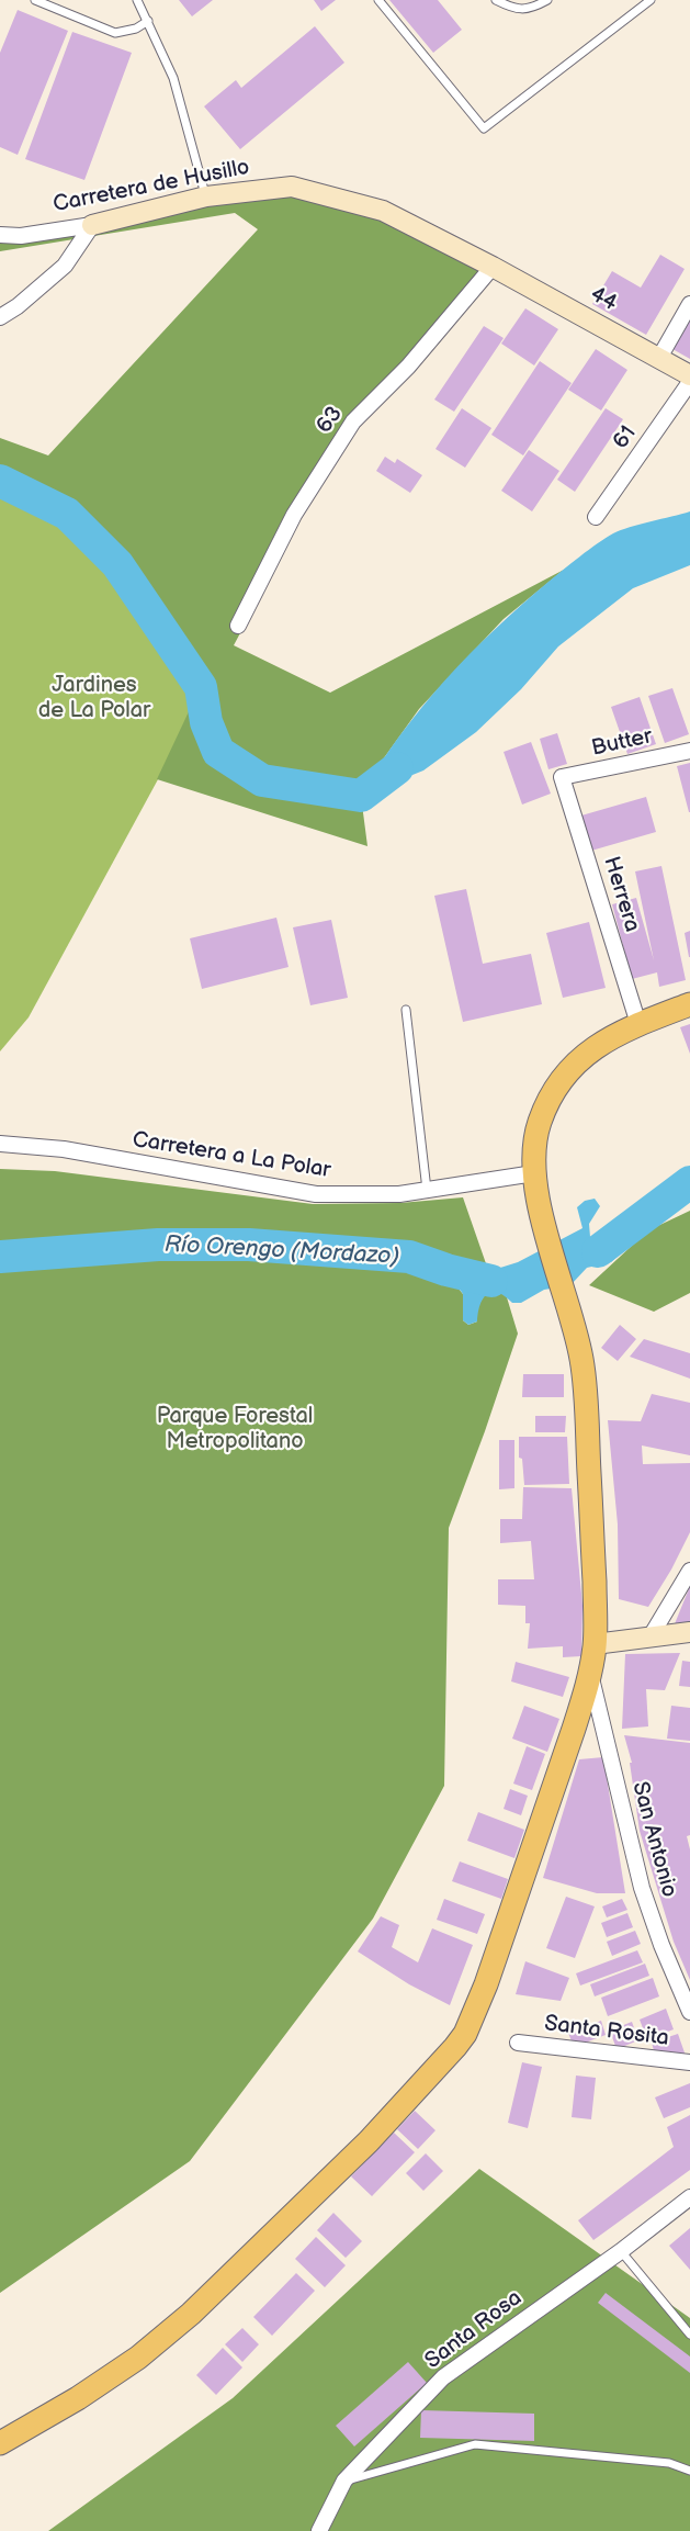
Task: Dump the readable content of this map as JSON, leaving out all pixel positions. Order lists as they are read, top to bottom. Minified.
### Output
{"streets":{"street":["Carretera de Husillo","44","63","61","Butter","Herrera","Carretera a La Polar","San Antonio","Santa Rosita","Santa Rosa"]},"crossings":[["Carretera de Husillo","44"],["Carretera de Husillo","63"],["44","63"],["Butter","Herrera"]],"water":["Río Orengo (Mordazo)"],"parks":["Jardines de La Polar","Parque Forestal Metropolitano"]}
